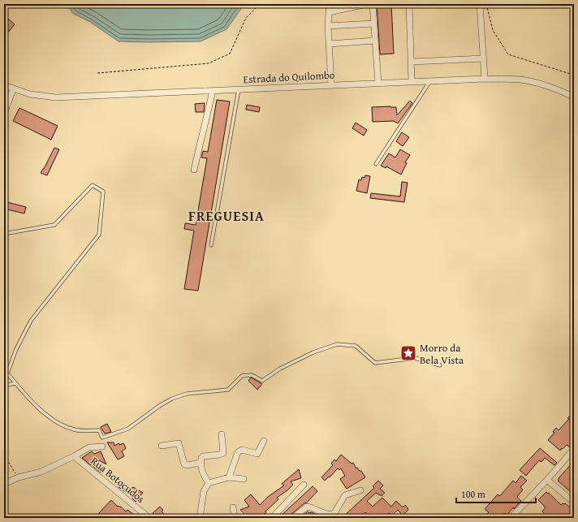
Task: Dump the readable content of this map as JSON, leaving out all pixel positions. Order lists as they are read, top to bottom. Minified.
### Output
{"streets":{"street":["Estrada do Quilombo","Rua Botocudos"]},"districts":["FREGUESIA"],"places":{"place":["Morro da Bela Vista"]},"scale_bar":"100 m"}
